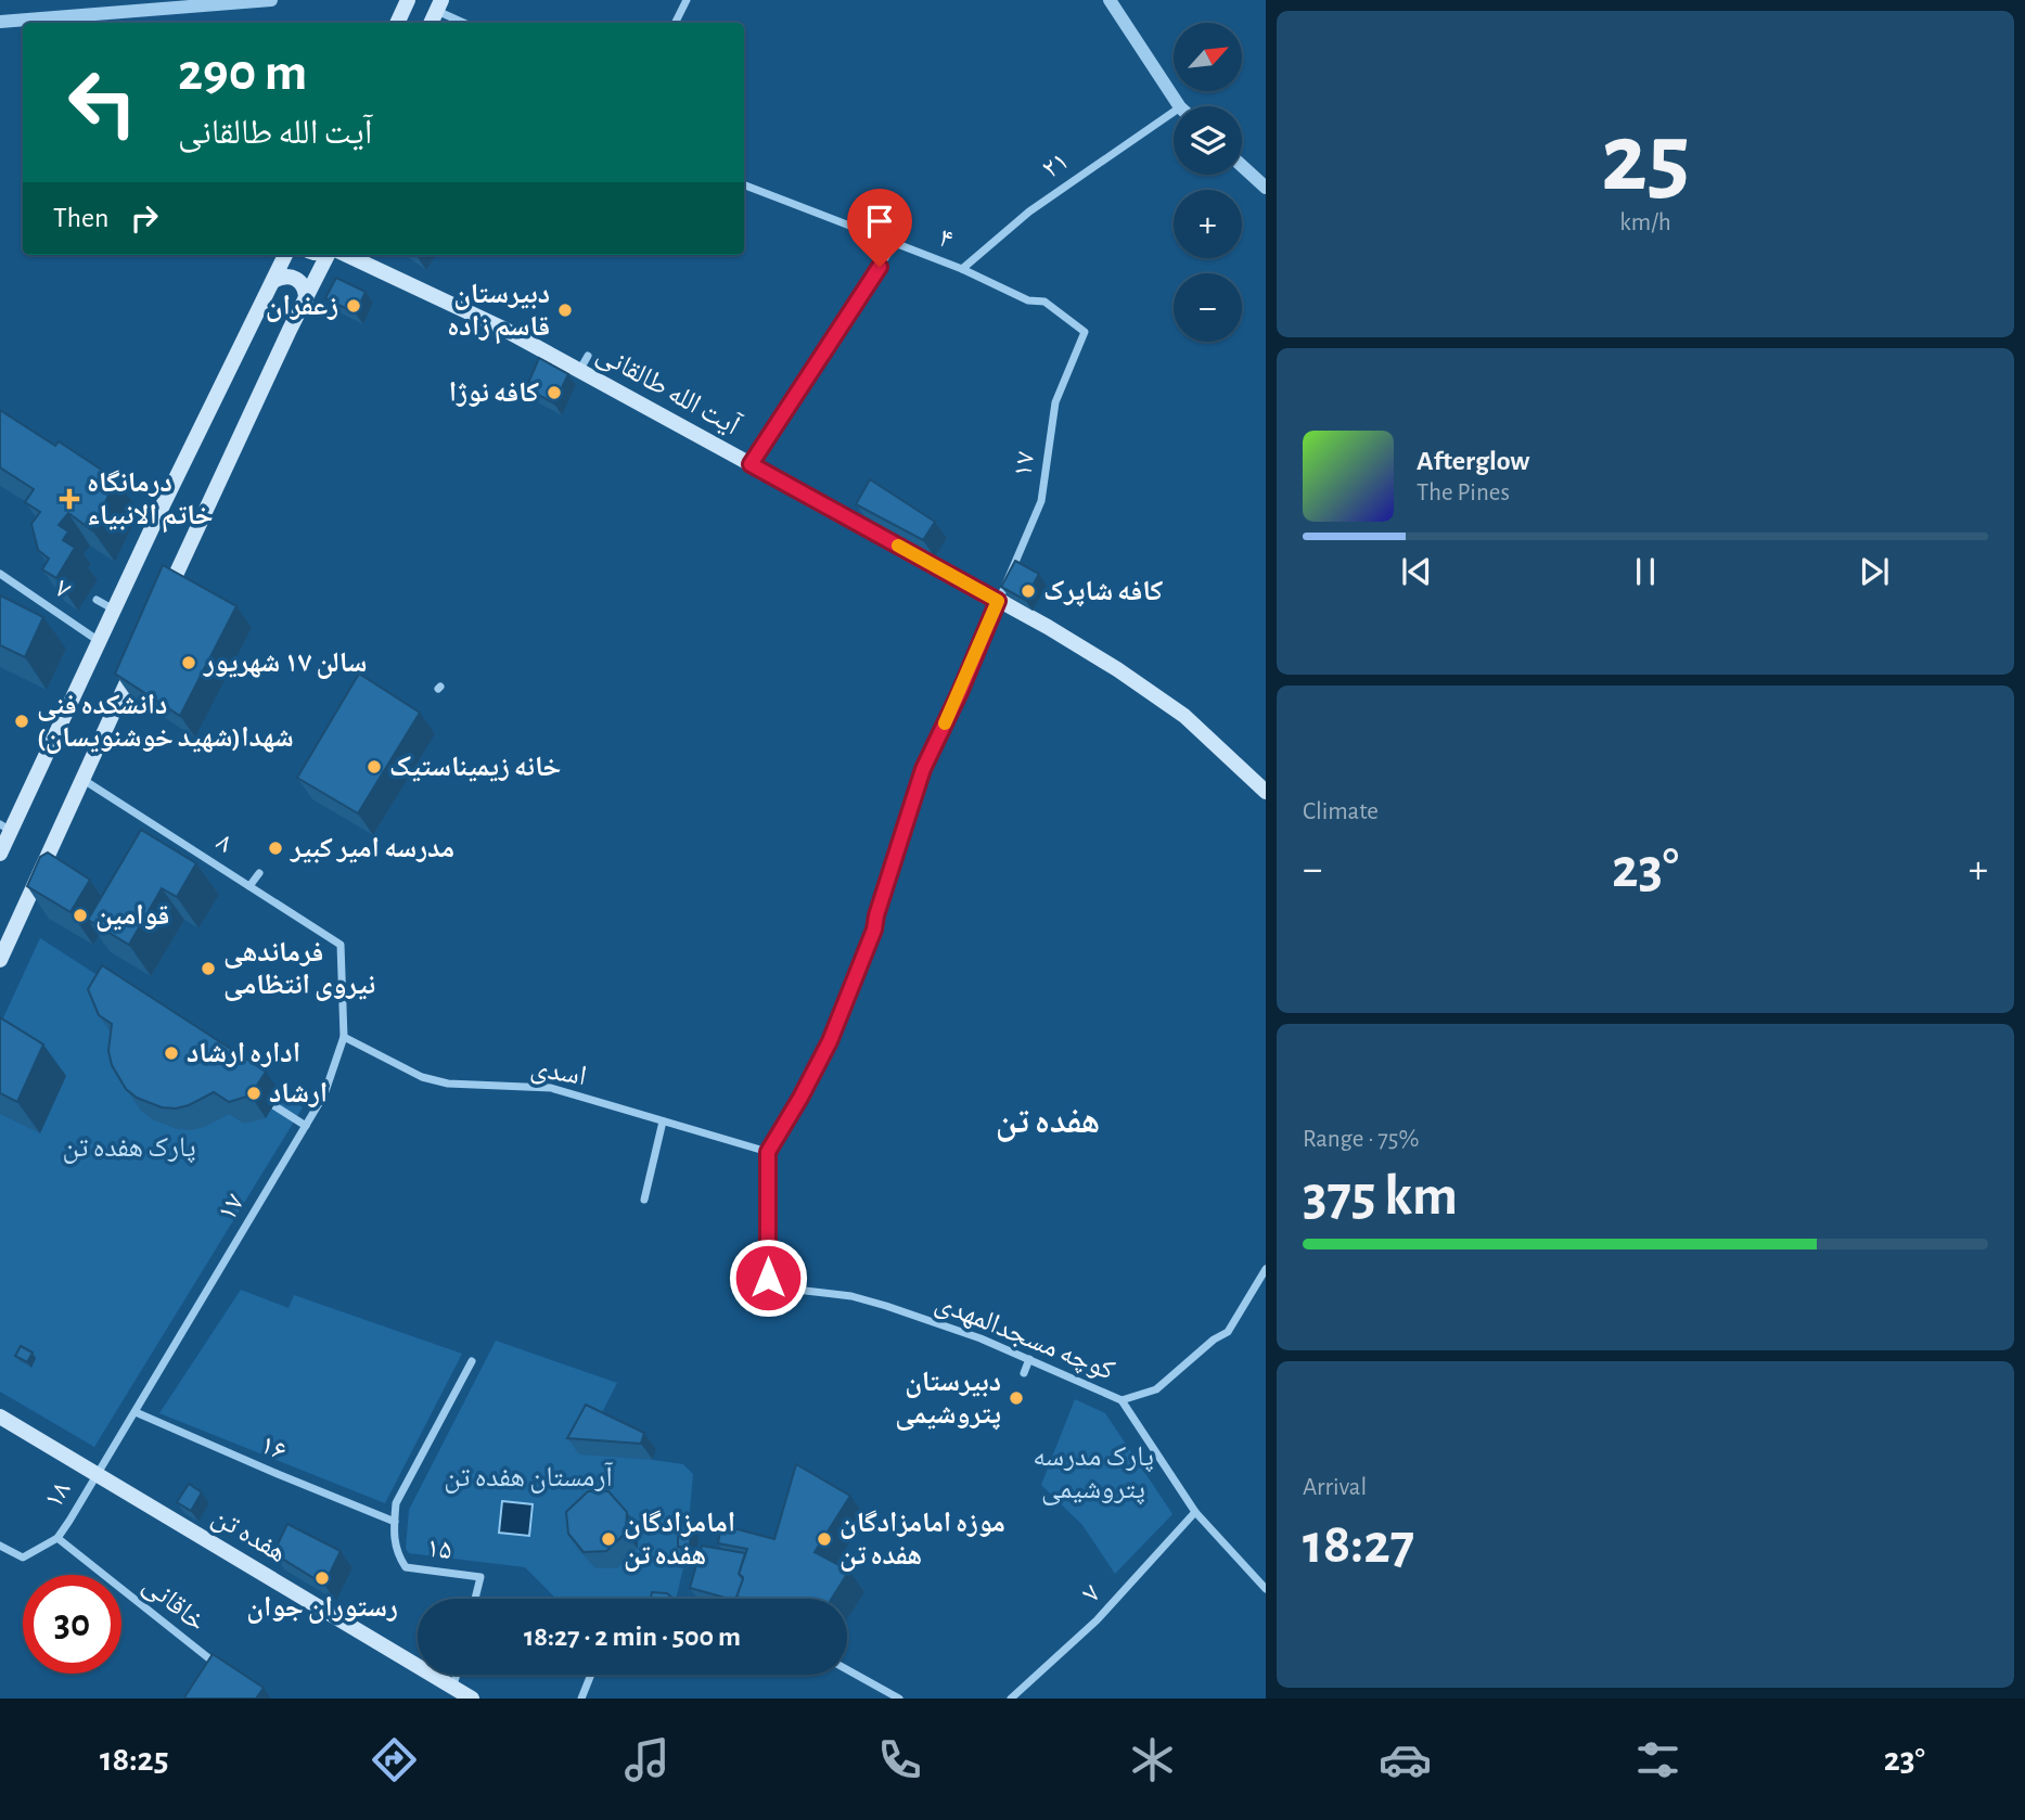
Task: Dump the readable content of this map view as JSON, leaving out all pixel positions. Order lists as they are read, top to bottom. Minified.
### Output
{"streets":{"main road":["آیت الله طالقانی","هفده تن"],"street":["۲۱","۴","۱۷","۷","۸","اسدی","کوچه مسجدالمهدی","۱۶","۱۸","۱۵","خاقانی"]},"crossings":[["۲۱","۴"],["۴","۱۷"],["آیت الله طالقانی","۱۷"],["۱۷","۸"],["۱۷","اسدی"],["۱۷","۱۶"],["۱۷","۱۸"],["۱۷","هفده تن"],["۷","کوچه مسجدالمهدی"],["اسدی","کوچه مسجدالمهدی"],["۱۶","۱۵"],["۱۸","هفده تن"],["۱۸","خاقانی"]],"districts":["هفده تن"],"parks":["پارک هفده تن","پارک مدرسه پتروشیمی","آرمستان هفده تن"],"places":{"other":["زعفران","دبیرستان قاسم زاده","کافه نوژا","کافه شاپرک","سالن ۱۷ شهریور","دانشکده فنی شهدا(شهید خوشنویسان)","خانه زیمیناستیک","مدرسه امیر کبیر","قوامین","فرماندهی نیروی انتظامی","اداره ارشاد","ارشاد","دبیرستان پتروشیمی","امامزادگان هفده تن","موزه امامزادگان هفده تن","رستوران جوان"],"health":["درمانگاه خاتم الانبیاء"]},"north":"top right","page":{"tile":[["25","km/h"],"Climate",["Range · 75%","375 km"],["Arrival","18:27"]],"map_buttons":["+","−"],"turn":["290 m","آیت الله طالقانی"],"then":"Then","song":["Afterglow","The Pines"],"heat":["−","23°","+"],"limit":"30","trip":"18:27 · 2 min · 500 m","tabs":["18:25","23°"]}}
